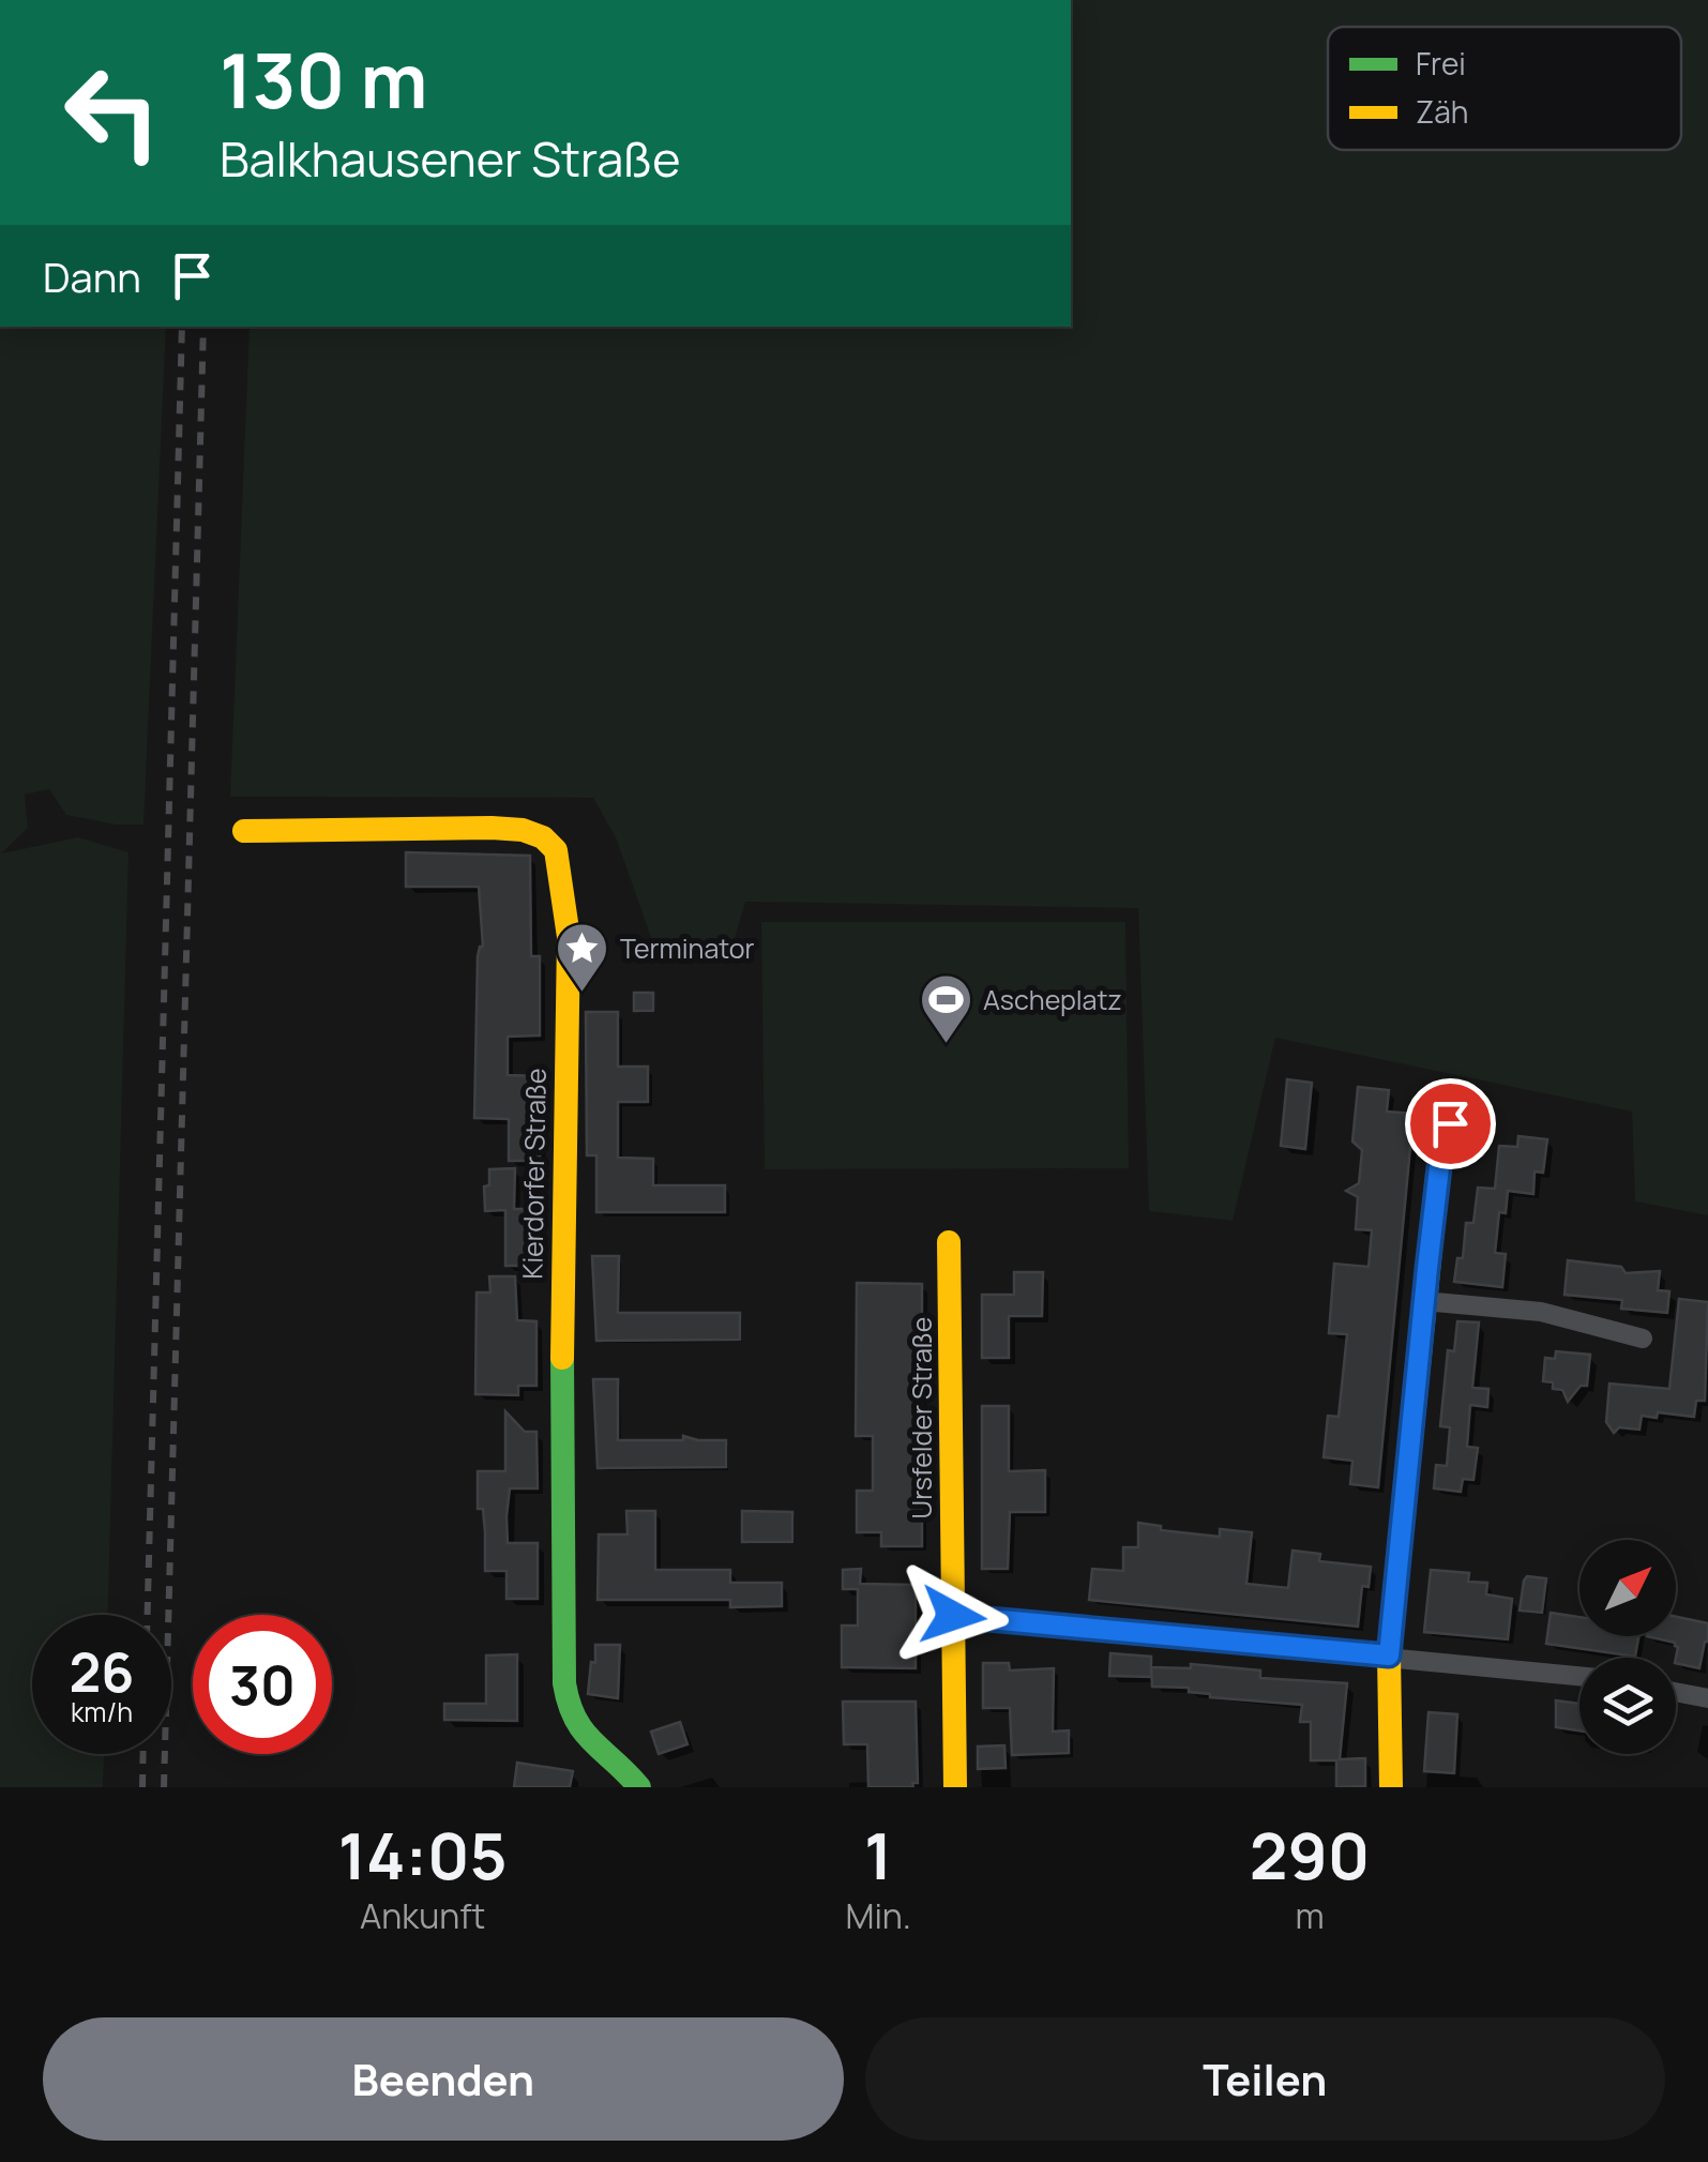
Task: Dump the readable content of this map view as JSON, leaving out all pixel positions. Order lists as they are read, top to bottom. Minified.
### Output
{"streets":{"street":["Kierdorfer Straße","Ursfelder Straße"]},"places":{"place":["Terminator"],"sports":["Ascheplatz"]},"legend":["Frei","Zäh"],"north":"top right","page":{"turn":["130 m","Balkhausener Straße"],"then":"Dann","speed":"26 km/h","limit":"30","eta":["14:05","Ankunft","1","Min.","290","m"],"buttons":["Beenden","Teilen"]}}
